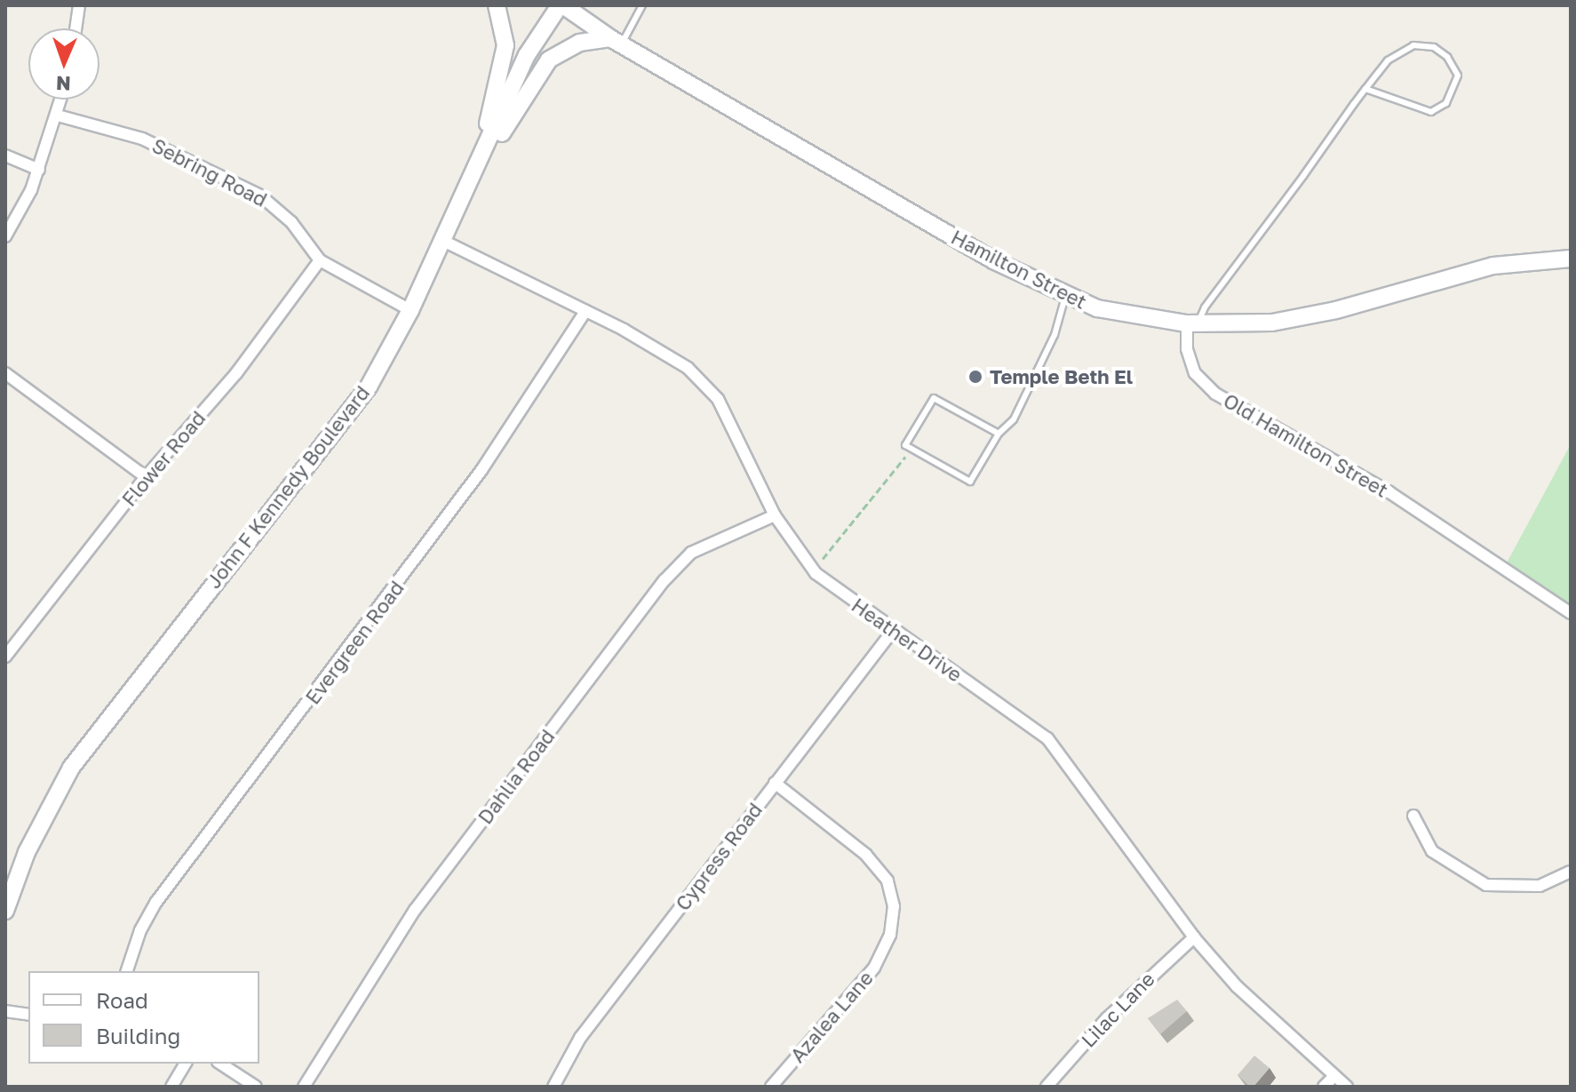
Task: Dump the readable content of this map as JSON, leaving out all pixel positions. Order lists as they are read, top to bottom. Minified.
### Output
{"streets":{"street":["Sebring Road","Hamilton Street","Old Hamilton Street","Flower Road","John F Kennedy Boulevard","Heather Drive","Evergreen Road","Dahlia Road","Cypress Road","Lilac Lane","Azalea Lane"]},"crossings":[["Sebring Road","Flower Road"],["Sebring Road","John F Kennedy Boulevard"],["Hamilton Street","Old Hamilton Street"],["Hamilton Street","John F Kennedy Boulevard"],["John F Kennedy Boulevard","Heather Drive"],["Heather Drive","Evergreen Road"],["Heather Drive","Dahlia Road"],["Heather Drive","Cypress Road"],["Heather Drive","Lilac Lane"],["Cypress Road","Azalea Lane"]],"places":["Temple Beth El"],"legend":["Road","Building"],"north":"bottom"}
